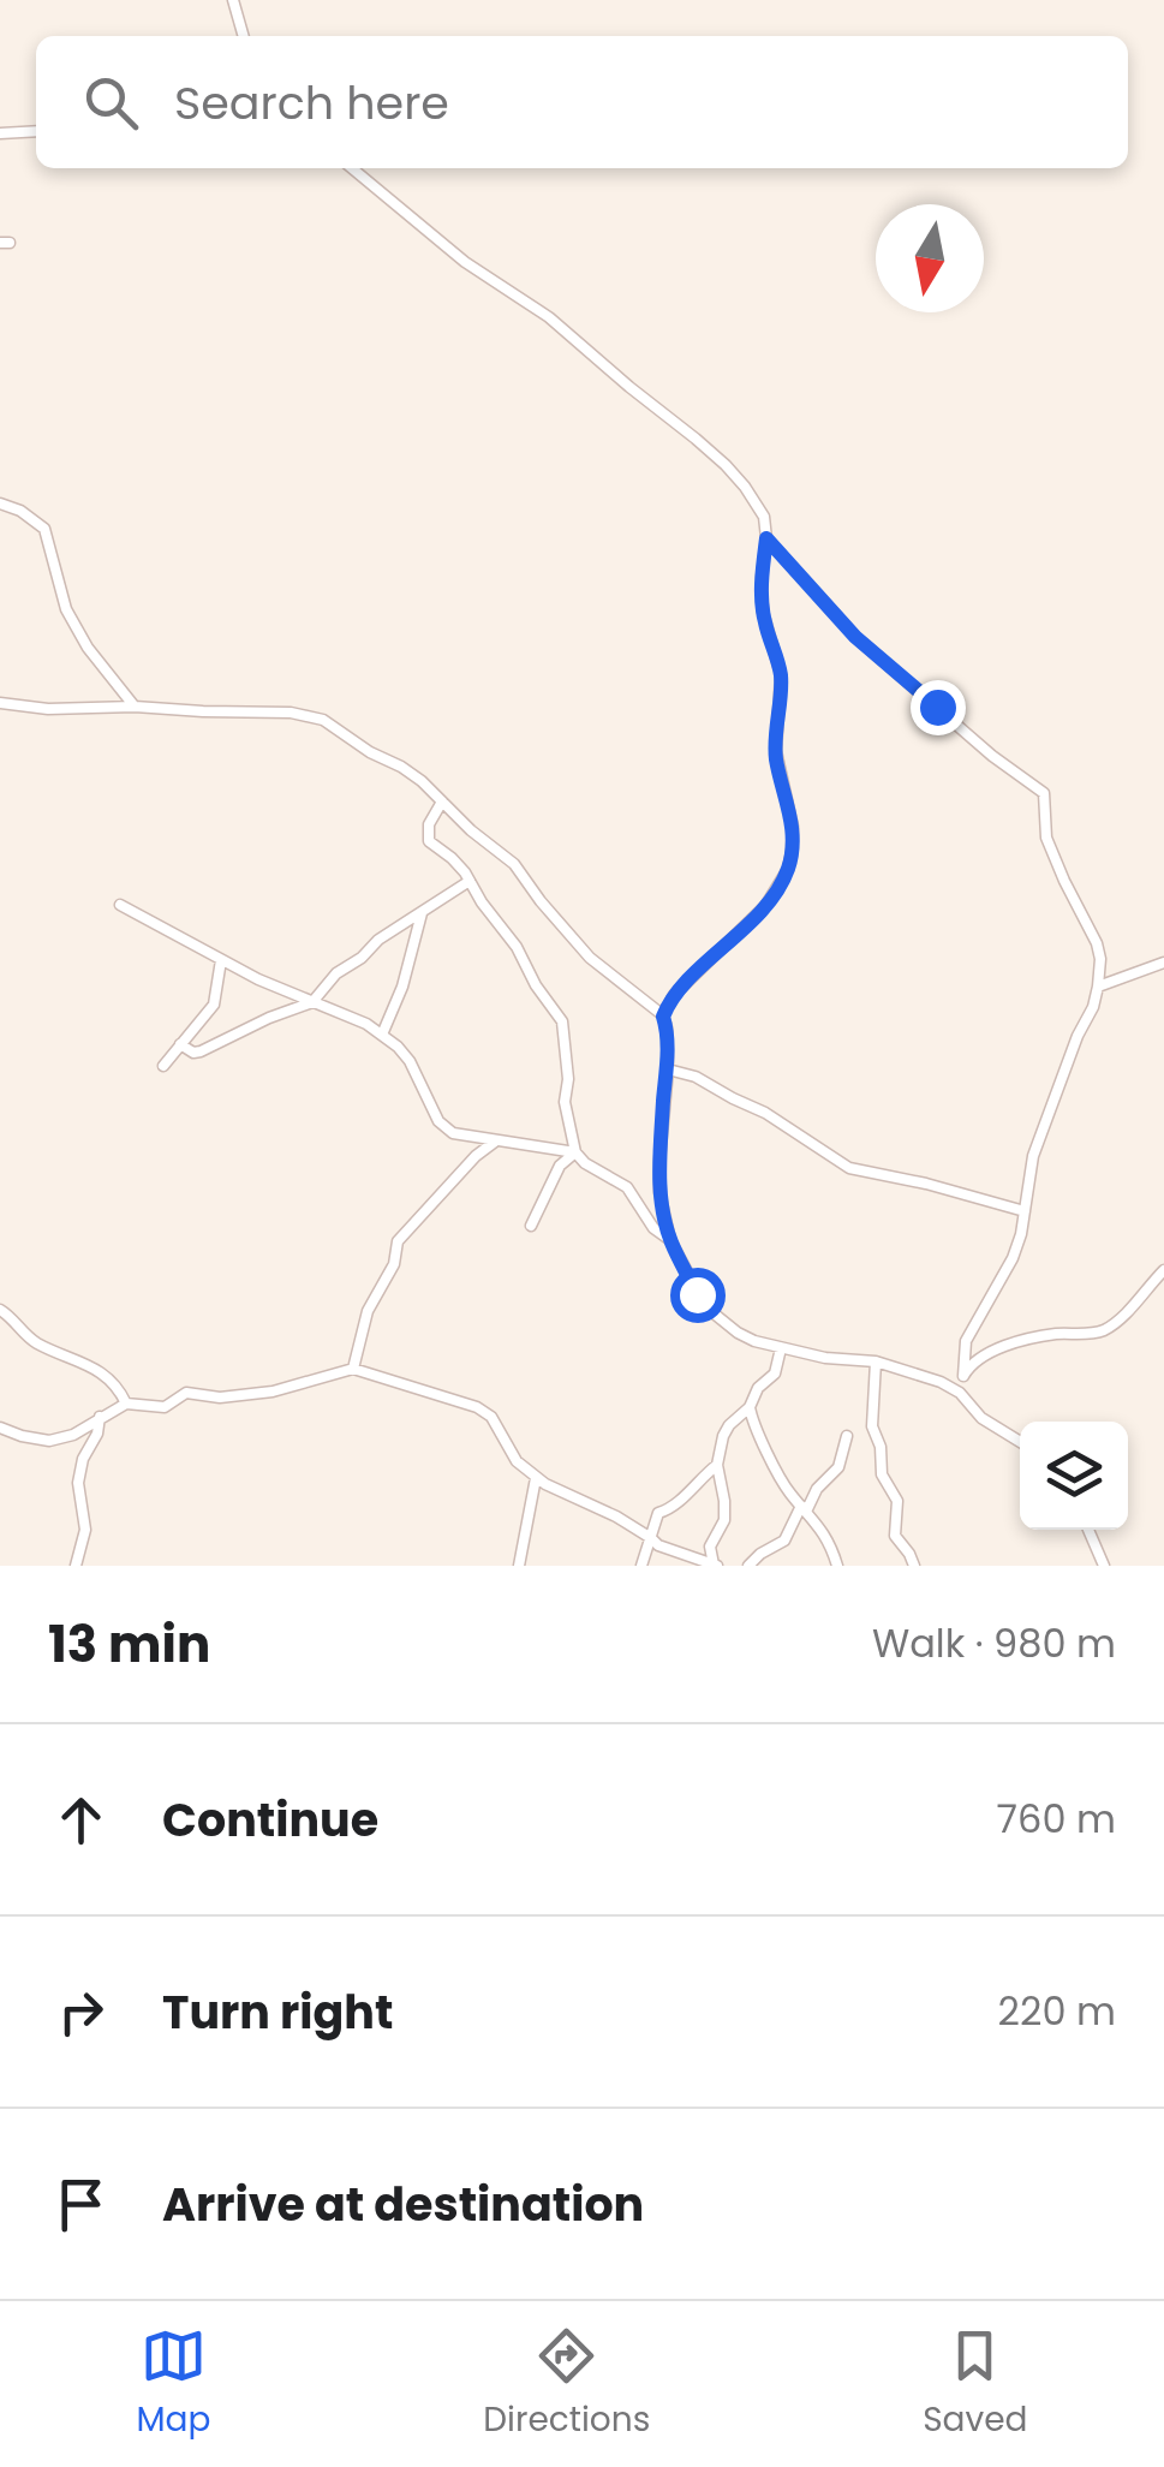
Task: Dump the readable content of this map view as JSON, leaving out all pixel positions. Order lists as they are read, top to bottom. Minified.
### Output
{"north":"bottom","page":{"search":"Search here","heading":["13 min","Walk · 980 m"],"list":[["Continue","760 m"],["Turn right","220 m"],"Arrive at destination"],"nav":["Map","Directions","Saved"]}}
